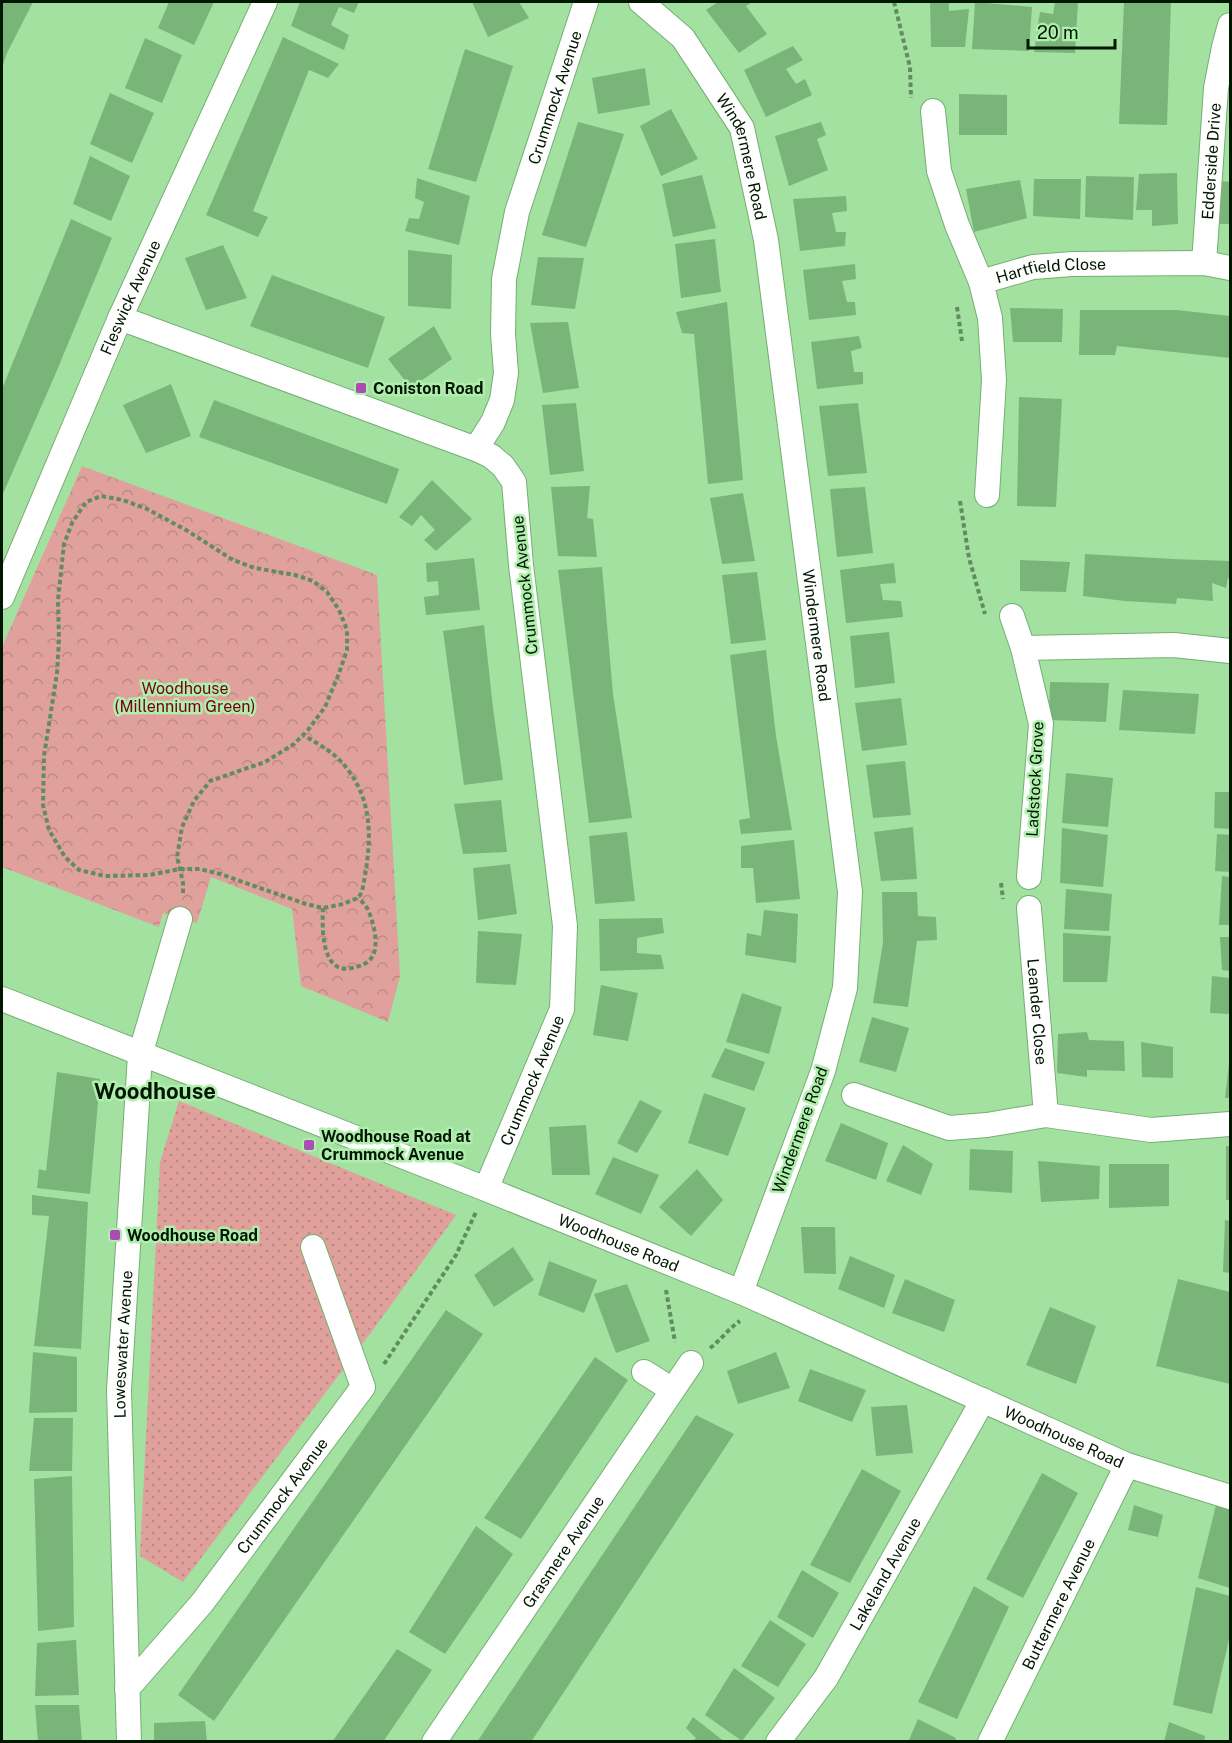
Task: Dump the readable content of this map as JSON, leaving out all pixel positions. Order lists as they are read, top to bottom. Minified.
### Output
{"streets":{"street":["Crummock Avenue","Windermere Road","Edderside Drive","Hartfield Close","Fleswick Avenue","Ladstock Grove","Leander Close","Woodhouse Road","Loweswater Avenue","Grasmere Avenue","Lakeland Avenue","Buttermere Avenue"]},"crossings":[["Crummock Avenue","Woodhouse Road"],["Crummock Avenue","Loweswater Avenue"],["Windermere Road","Woodhouse Road"],["Edderside Drive","Hartfield Close"],["Woodhouse Road","Loweswater Avenue"],["Woodhouse Road","Lakeland Avenue"],["Woodhouse Road","Buttermere Avenue"]],"districts":["Woodhouse"],"parks":["Woodhouse (Millennium Green)"],"places":{"transit":["Coniston Road","Woodhouse Road at Crummock Avenue","Woodhouse Road"]},"scale_bar":"20 m"}
